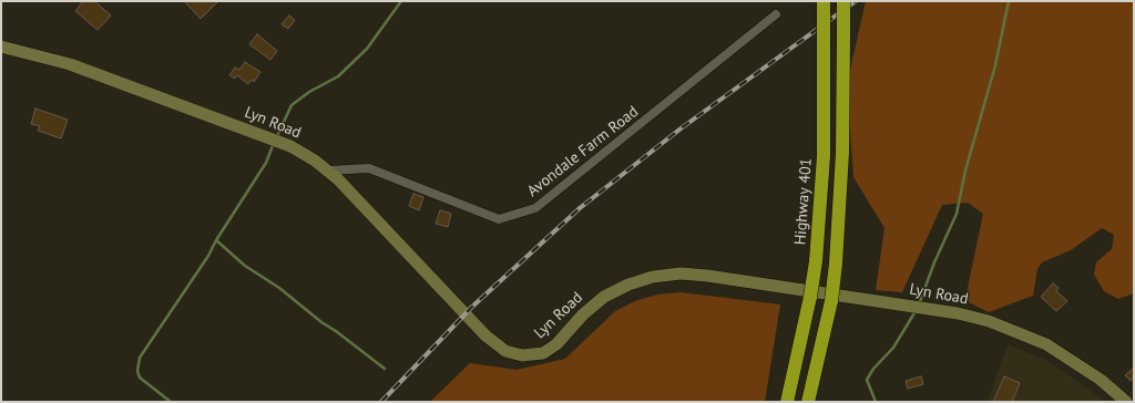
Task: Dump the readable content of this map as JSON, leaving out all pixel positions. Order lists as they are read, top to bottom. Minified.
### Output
{"streets":{"highway":["Highway 401"],"main road":["Lyn Road"],"street":["Avondale Farm Road"]},"crossings":[["Lyn Road","Avondale Farm Road"]]}
